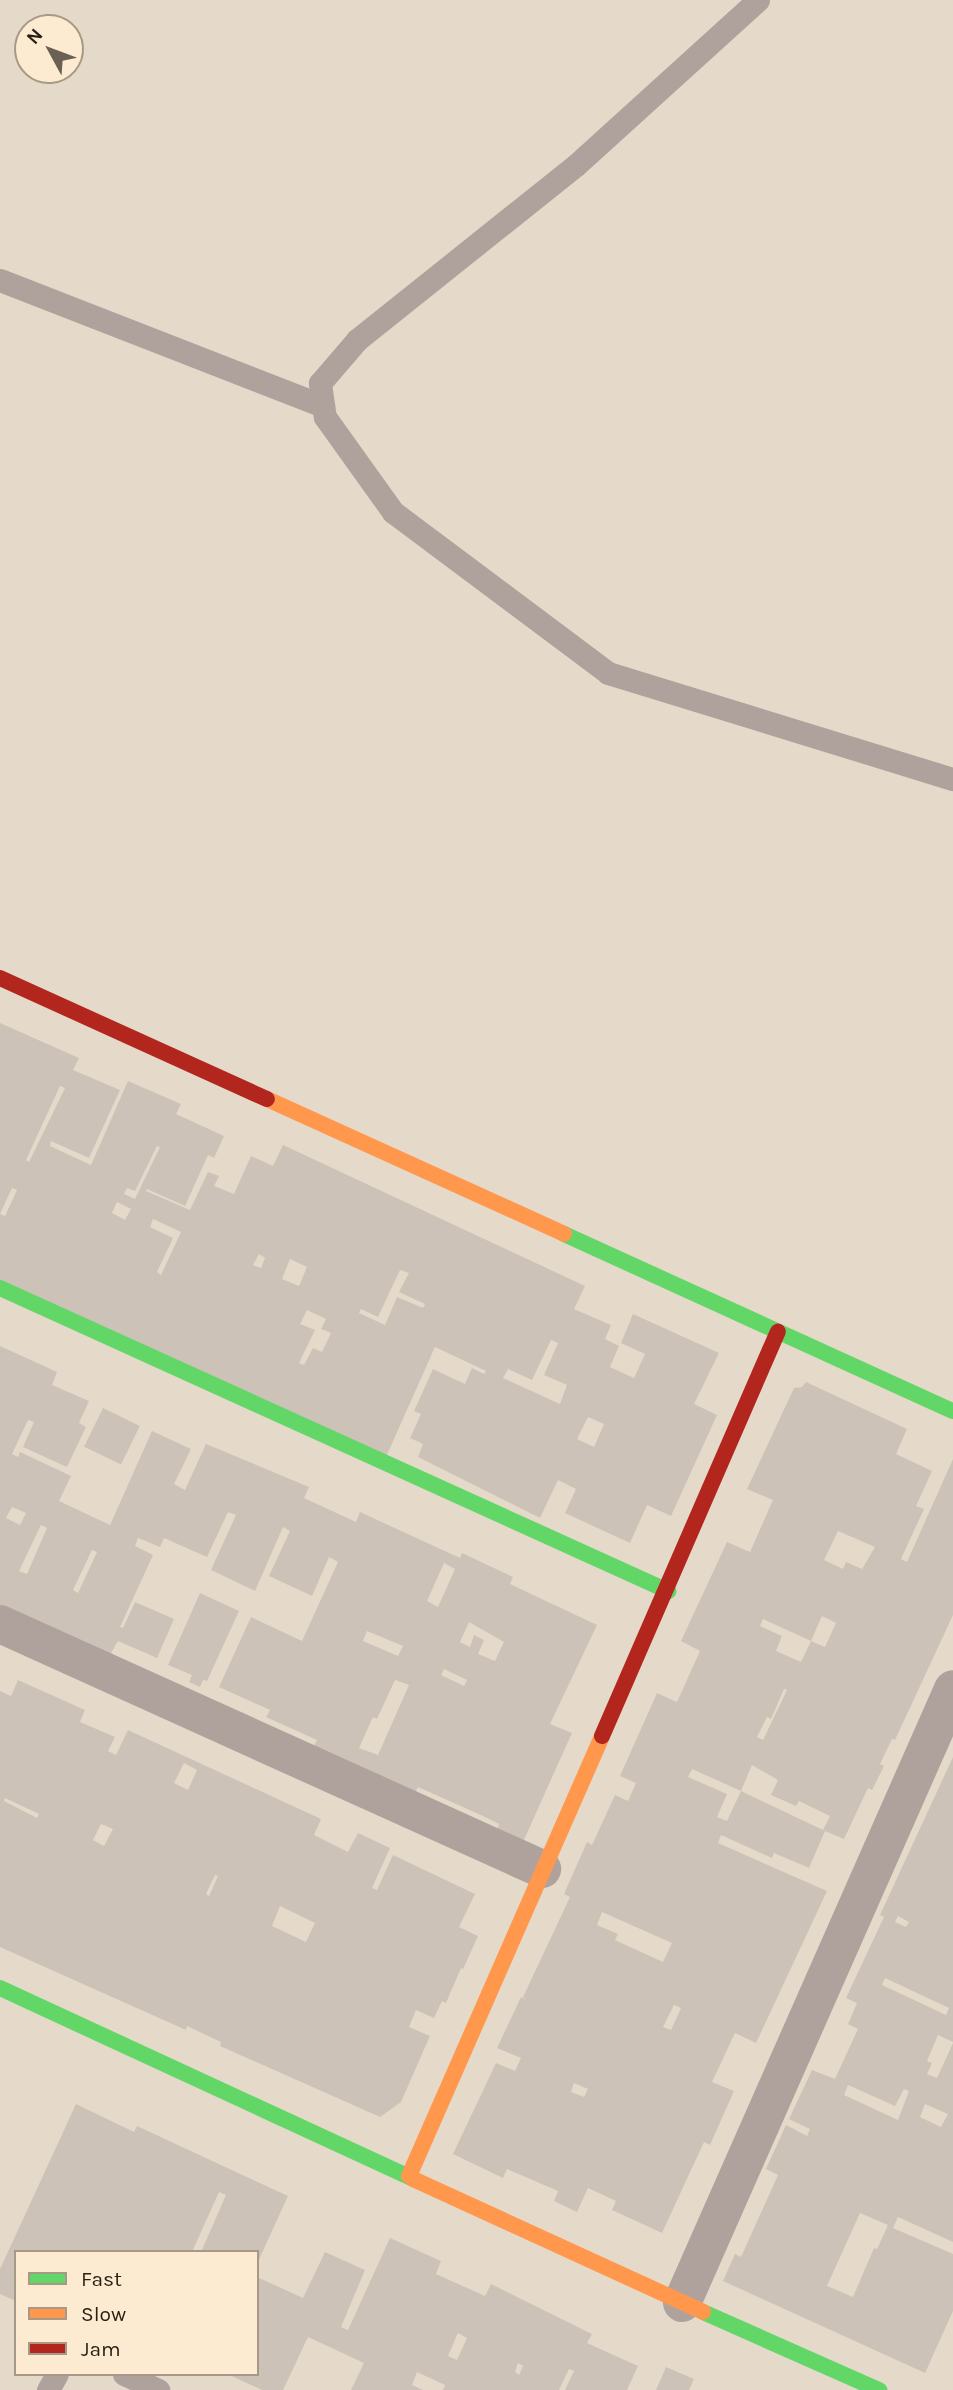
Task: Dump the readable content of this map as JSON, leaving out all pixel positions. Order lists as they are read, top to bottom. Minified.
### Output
{"legend":["Fast","Slow","Jam"],"north":"top left"}
